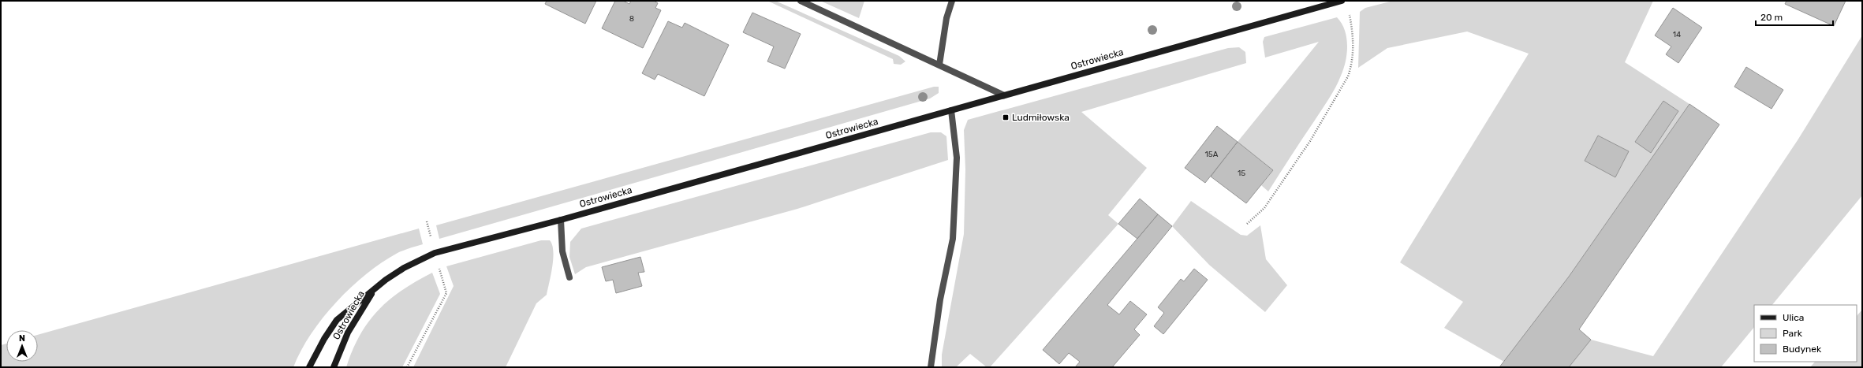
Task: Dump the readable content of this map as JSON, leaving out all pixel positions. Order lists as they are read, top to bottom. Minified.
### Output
{"streets":{"street":["Ostrowiecka"]},"places":{"transit":["Ludmiłowska"]},"house_numbers":["8","14","15A","15"],"legend":["Ulica","Park","Budynek"],"scale_bar":"20 m","north":"top"}
